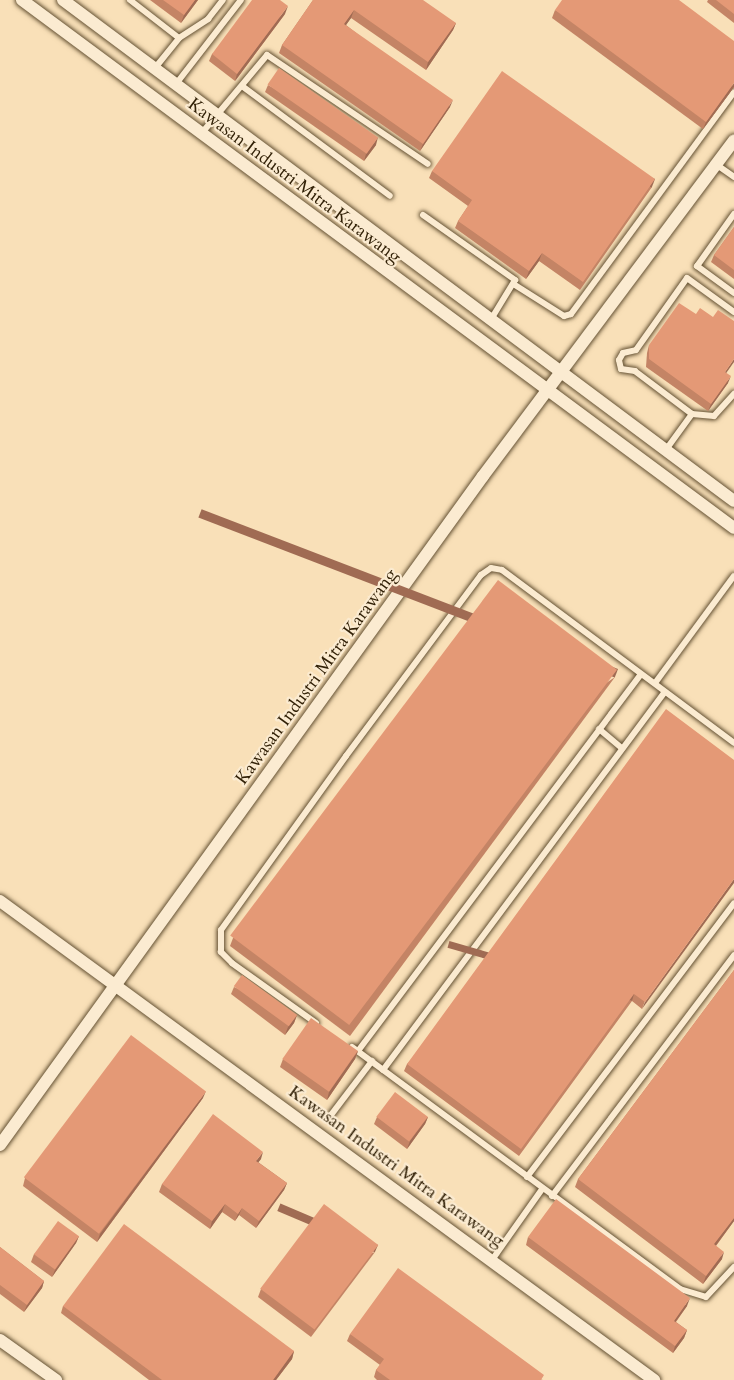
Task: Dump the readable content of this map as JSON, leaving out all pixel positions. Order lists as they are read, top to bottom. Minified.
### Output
{"streets":{"street":["Kawasan Industri Mitra Karawang"]}}
